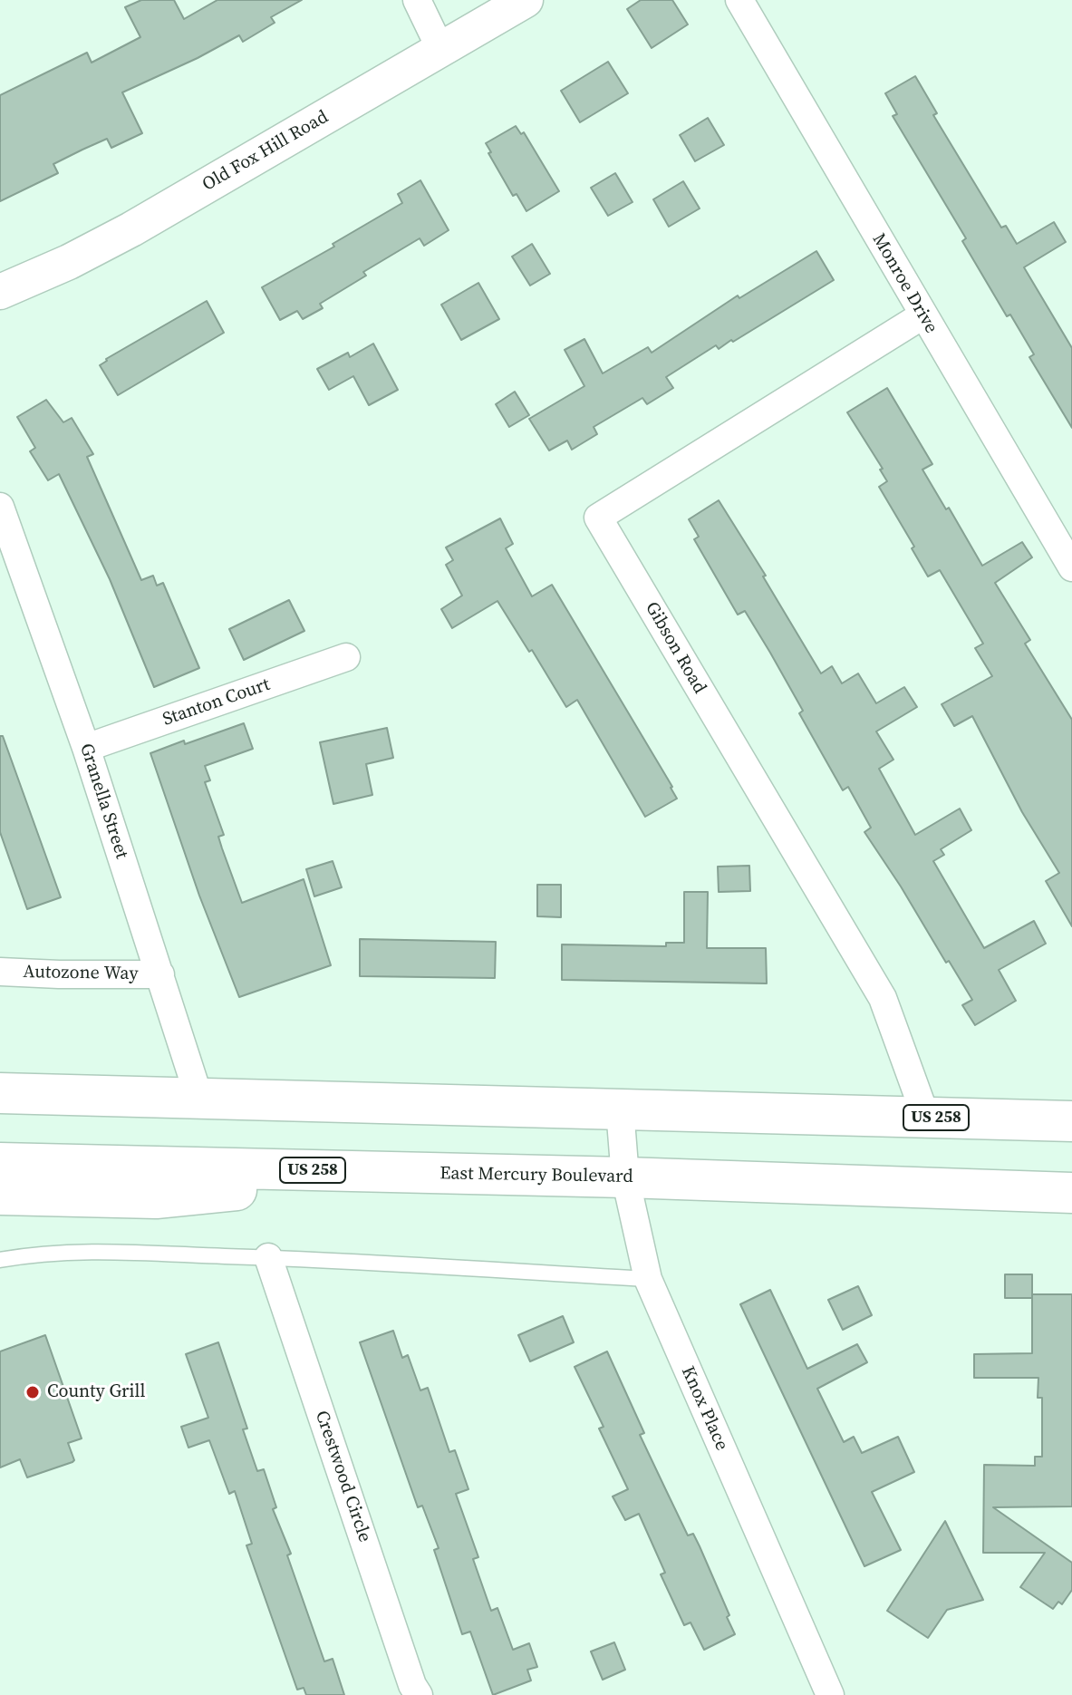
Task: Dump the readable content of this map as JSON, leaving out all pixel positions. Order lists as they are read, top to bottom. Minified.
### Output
{"streets":{"main road":["US 258","East Mercury Boulevard"],"street":["Old Fox Hill Road","Monroe Drive","Gibson Road","Stanton Court","Granella Street","Autozone Way","Knox Place","Crestwood Circle"]},"crossings":[["Monroe Drive","Gibson Road"],["Gibson Road","US 258"],["Stanton Court","Granella Street"],["Granella Street","Autozone Way"],["Granella Street","US 258"],["US 258","Knox Place"],["East Mercury Boulevard","Knox Place"]],"places":["County Grill"]}
